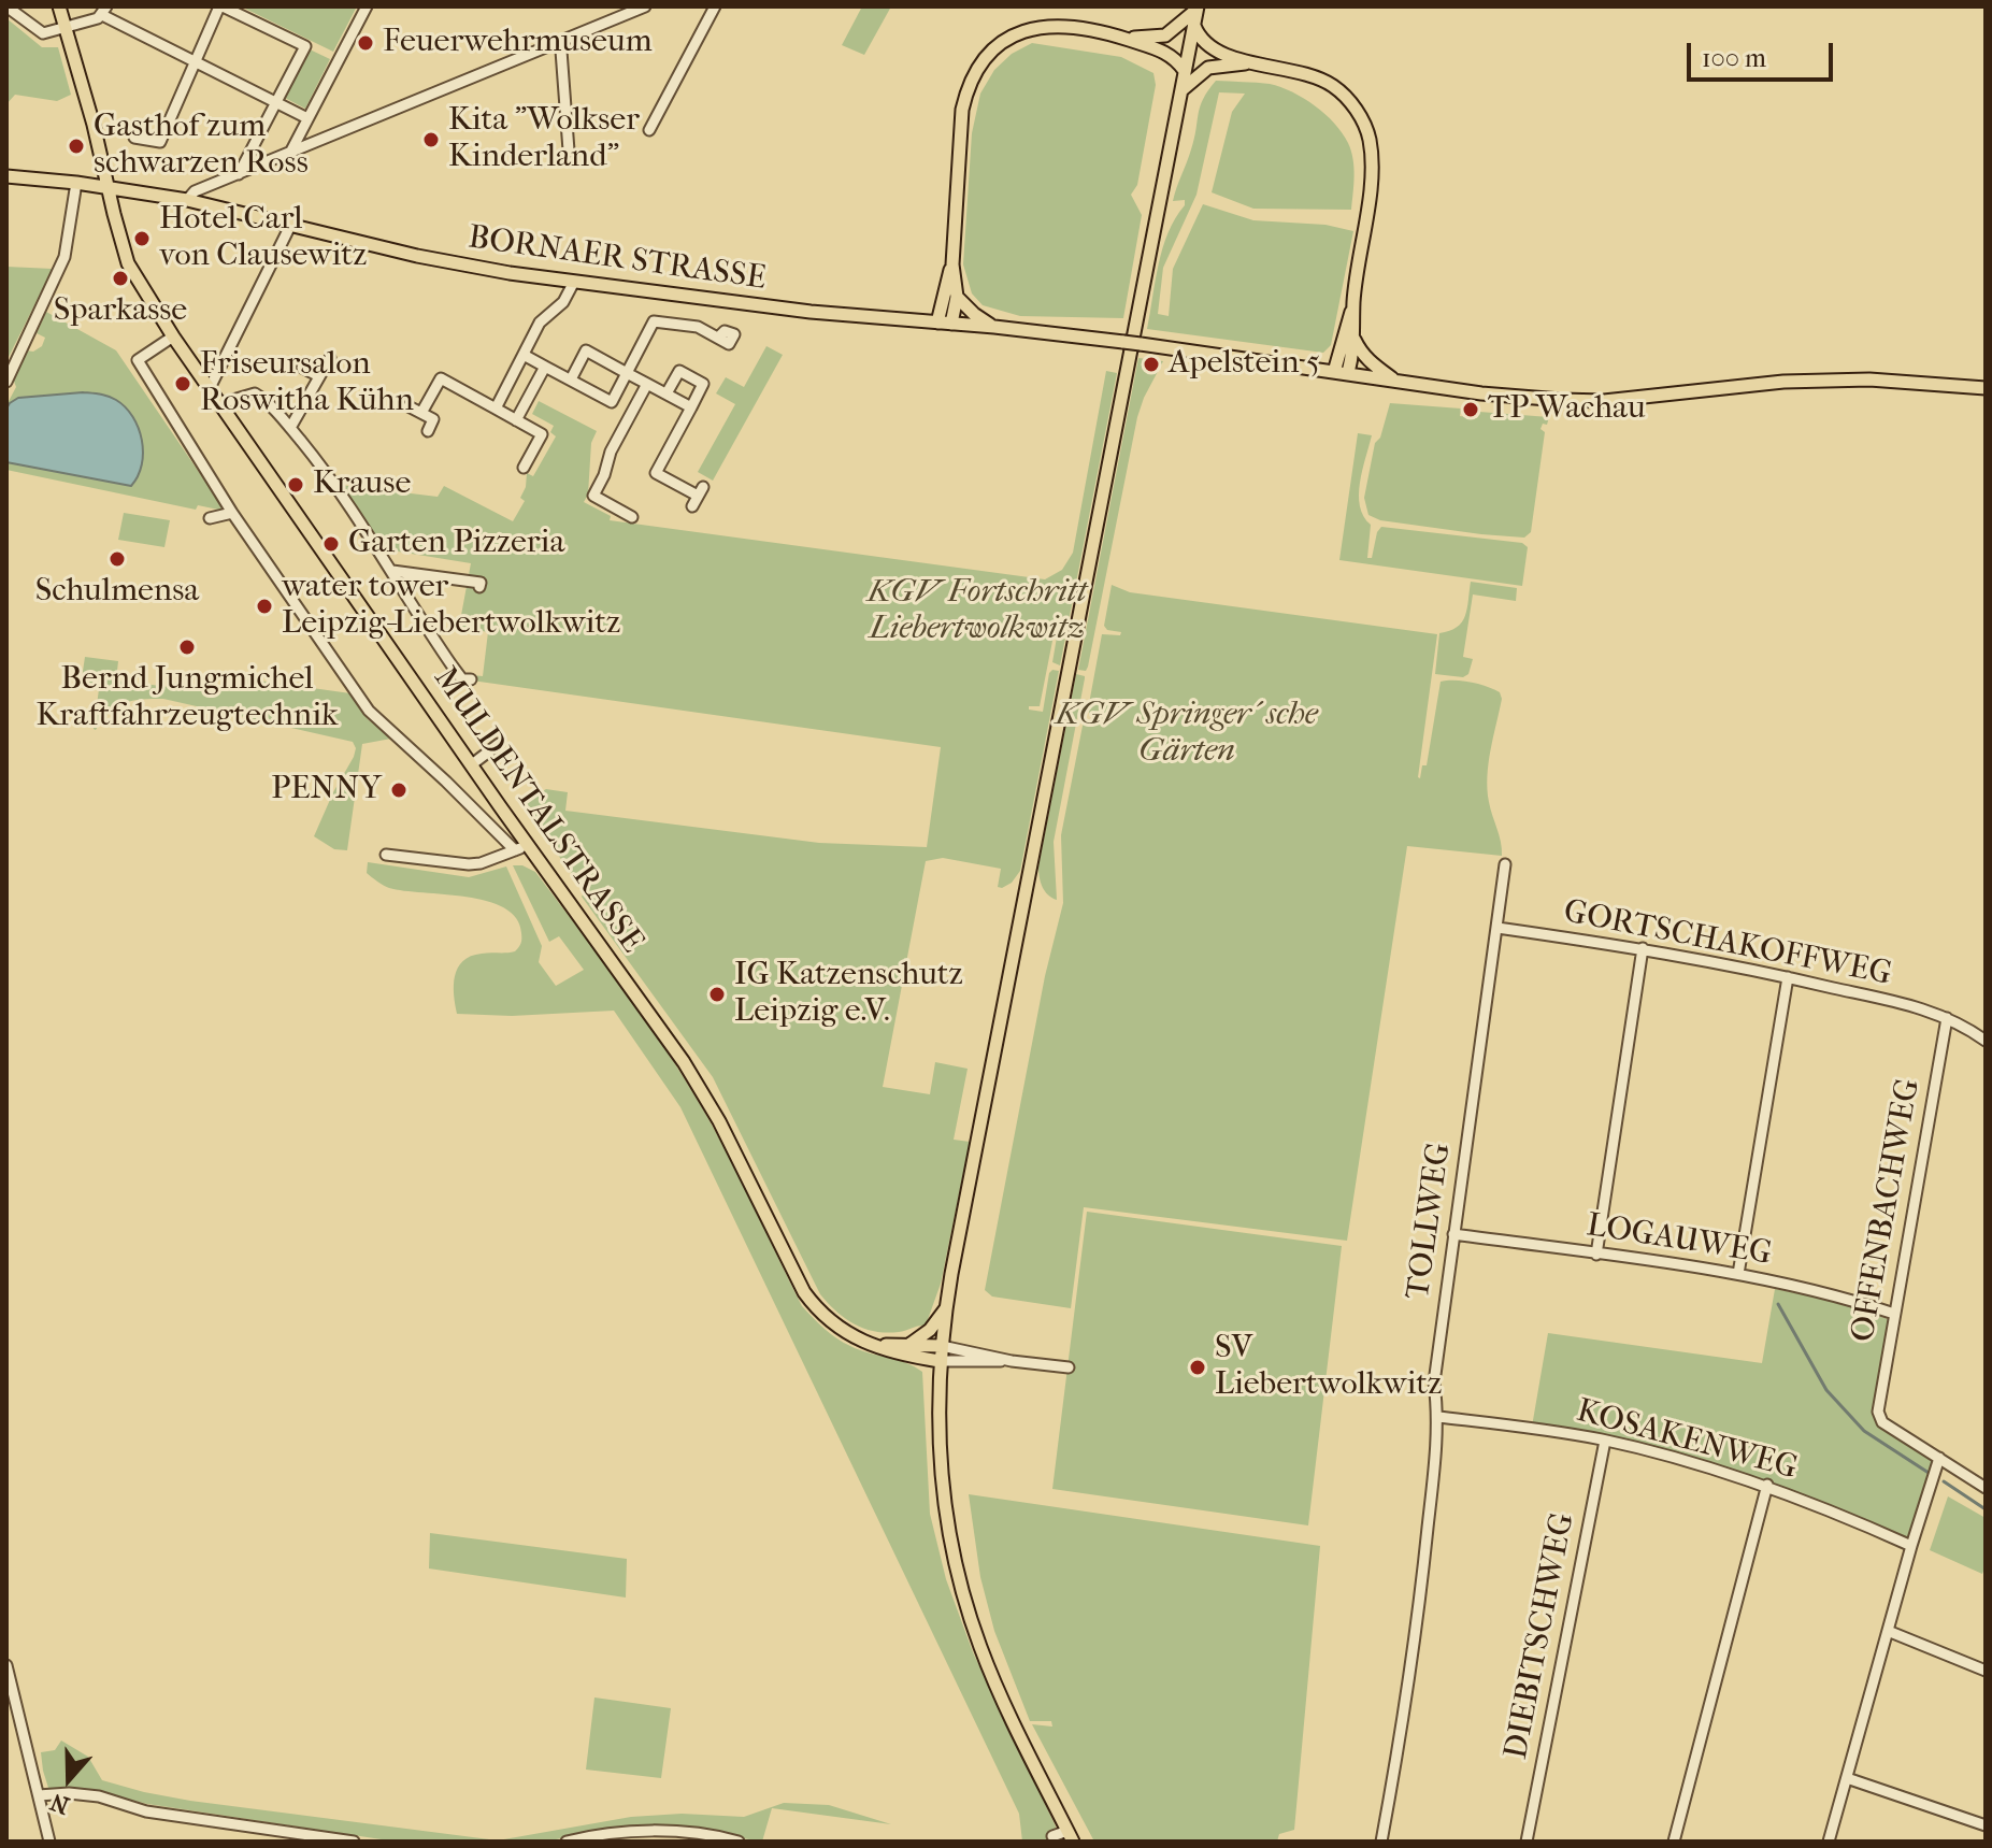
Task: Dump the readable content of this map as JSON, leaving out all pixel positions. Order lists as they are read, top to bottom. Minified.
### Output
{"streets":{"main road":["BORNAER STRASSE","MULDENTALSTRASSE"],"street":["GORTSCHAKOFFWEG","OFFENBACHWEG","TOLLWEG","LOGAUWEG","KOSAKENWEG","DIEBITSCHWEG"]},"crossings":[["BORNAER STRASSE","MULDENTALSTRASSE"],["GORTSCHAKOFFWEG","OFFENBACHWEG"],["GORTSCHAKOFFWEG","TOLLWEG"],["OFFENBACHWEG","LOGAUWEG"],["TOLLWEG","LOGAUWEG"],["TOLLWEG","KOSAKENWEG"],["KOSAKENWEG","DIEBITSCHWEG"]],"parks":["KGV Fortschritt Liebertwolkwitz","KGV Springer´sche Gärten"],"places":["Feuerwehrmuseum","Kita \"Wolkser Kinderland\"","Gasthof zum schwarzen Ross","Hotel Carl von Clausewitz","Sparkasse","Apelstein 5","Friseursalon Roswitha Kühn","TP Wachau","Krause","Garten Pizzeria","Schulmensa","water tower Leipzig-Liebertwolkwitz","Bernd Jungmichel Kraftfahrzeugtechnik","PENNY","IG Katzenschutz Leipzig e.V.","SV Liebertwolkwitz"],"scale_bar":"100 m","north":"bottom"}
